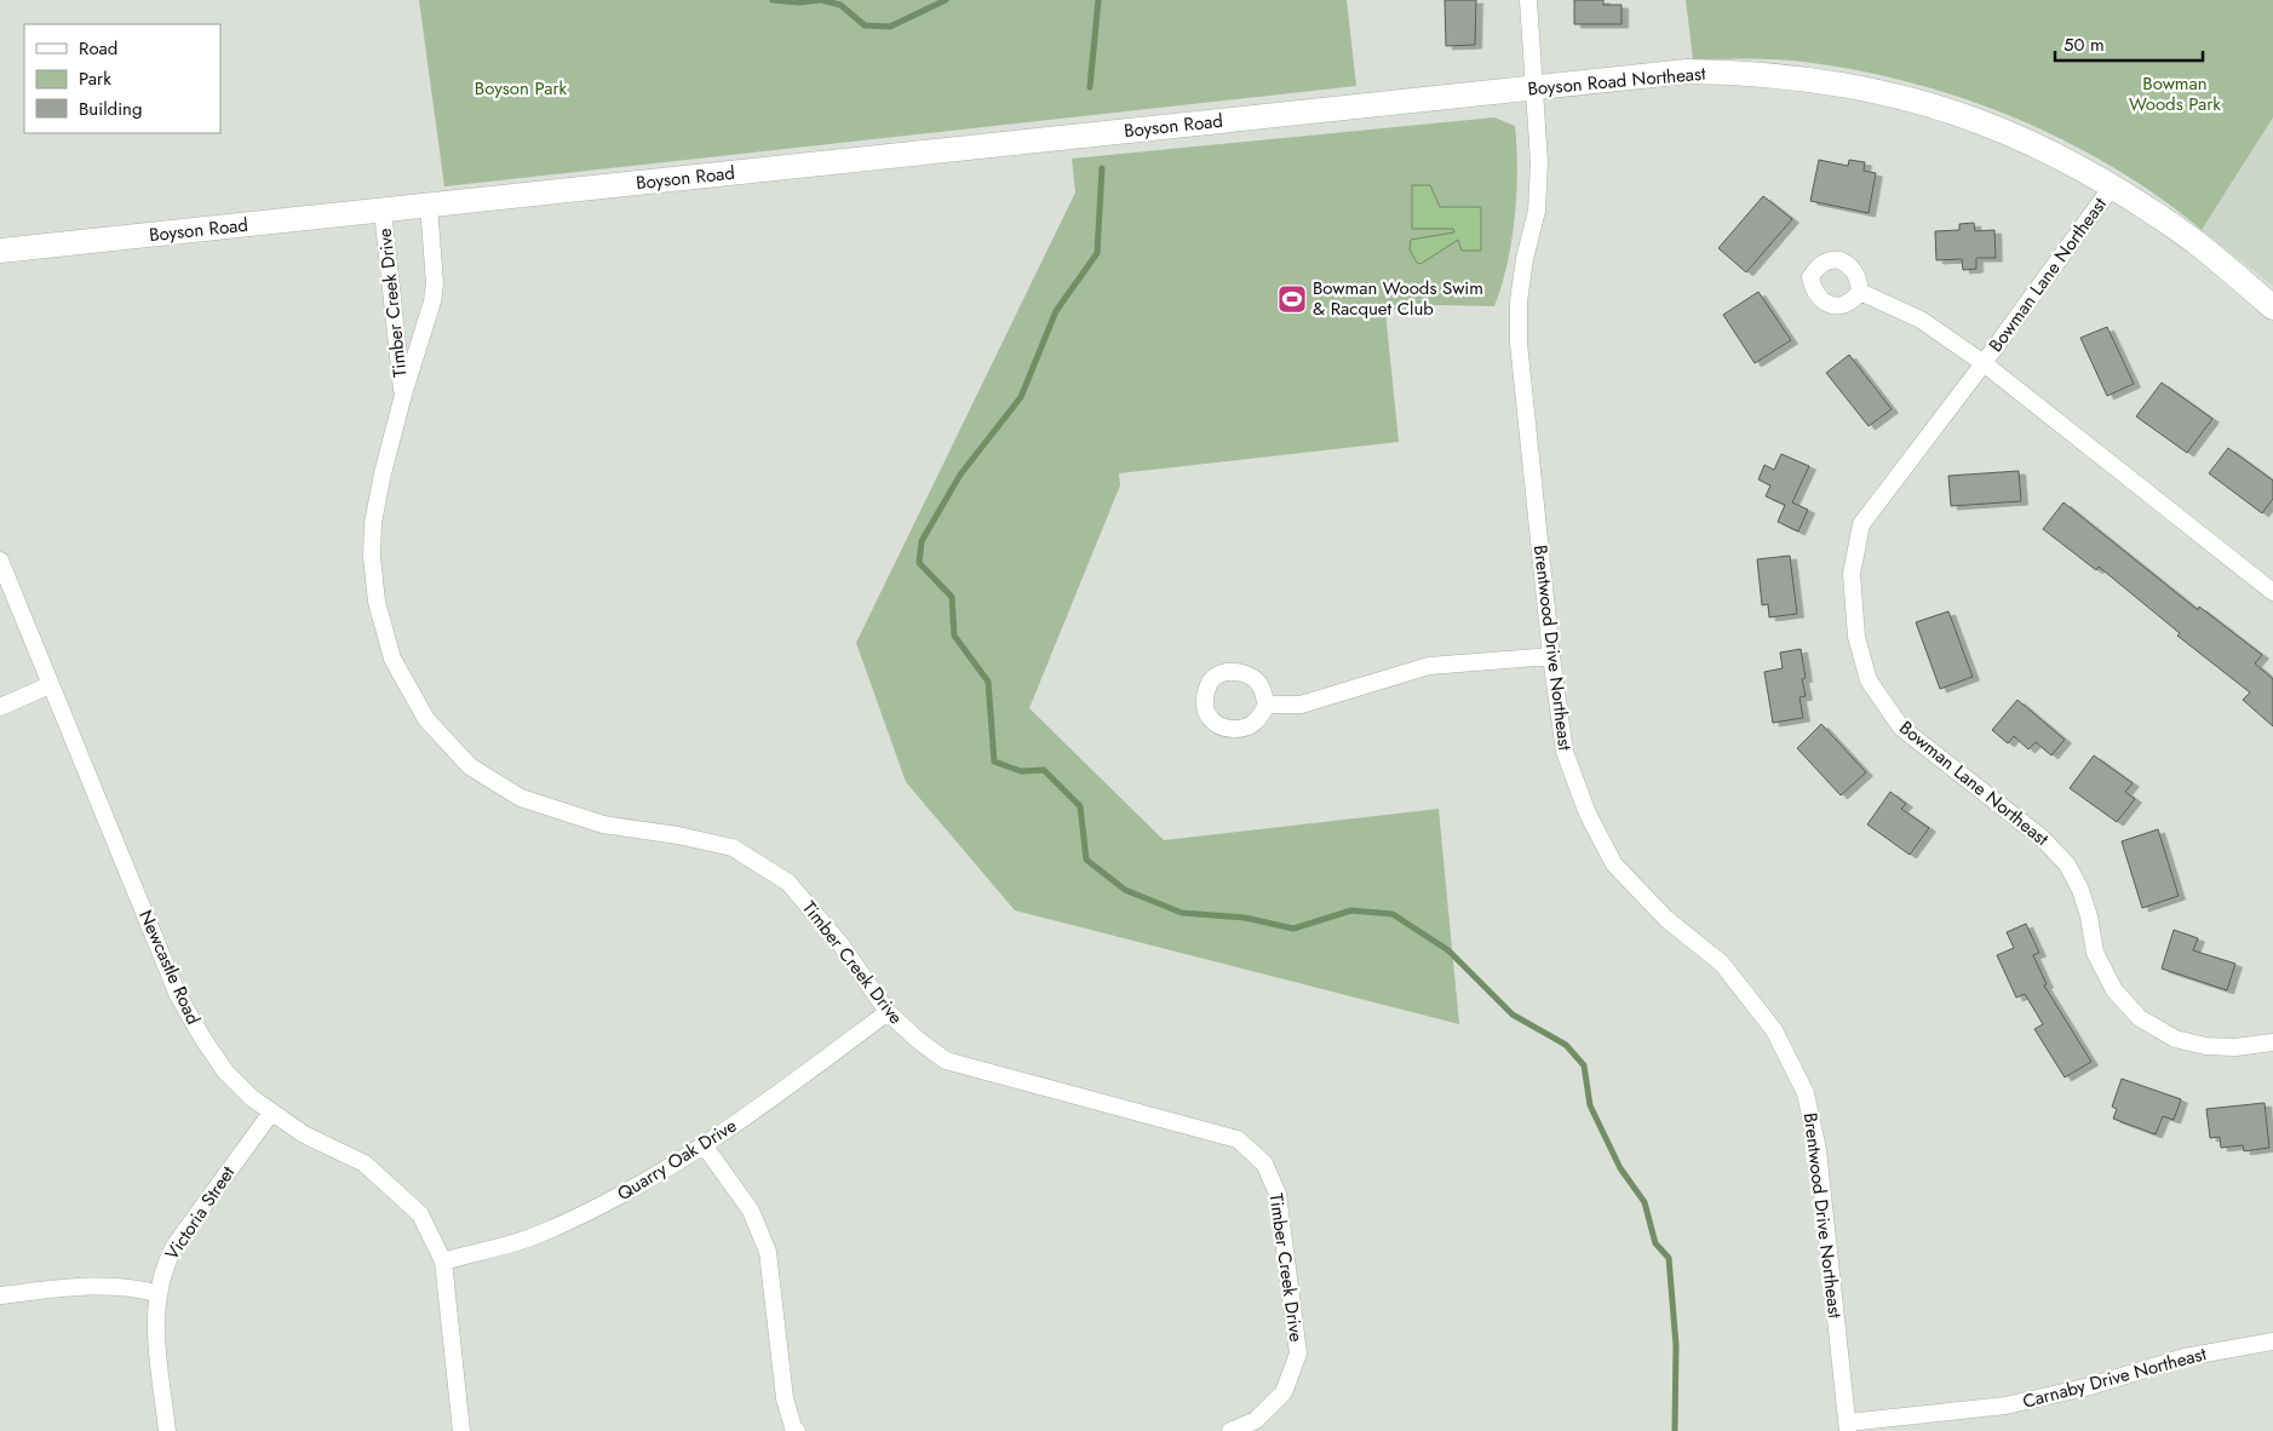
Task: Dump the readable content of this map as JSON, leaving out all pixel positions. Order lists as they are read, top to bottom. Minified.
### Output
{"streets":{"street":["Boyson Road Northeast","Boyson Road","Bowman Lane Northeast","Timber Creek Drive","Brentwood Drive Northeast","Newcastle Road","Quarry Oak Drive","Victoria Street","Carnaby Drive Northeast"]},"crossings":[["Boyson Road Northeast","Boyson Road"],["Boyson Road Northeast","Bowman Lane Northeast"],["Boyson Road Northeast","Brentwood Drive Northeast"],["Boyson Road","Timber Creek Drive"],["Timber Creek Drive","Quarry Oak Drive"],["Brentwood Drive Northeast","Carnaby Drive Northeast"],["Newcastle Road","Quarry Oak Drive"],["Newcastle Road","Victoria Street"]],"parks":["Bowman Woods Park","Boyson Park"],"places":{"sports":["Bowman Woods Swim & Racquet Club"]},"legend":["Road","Park","Building"],"scale_bar":"50 m"}
